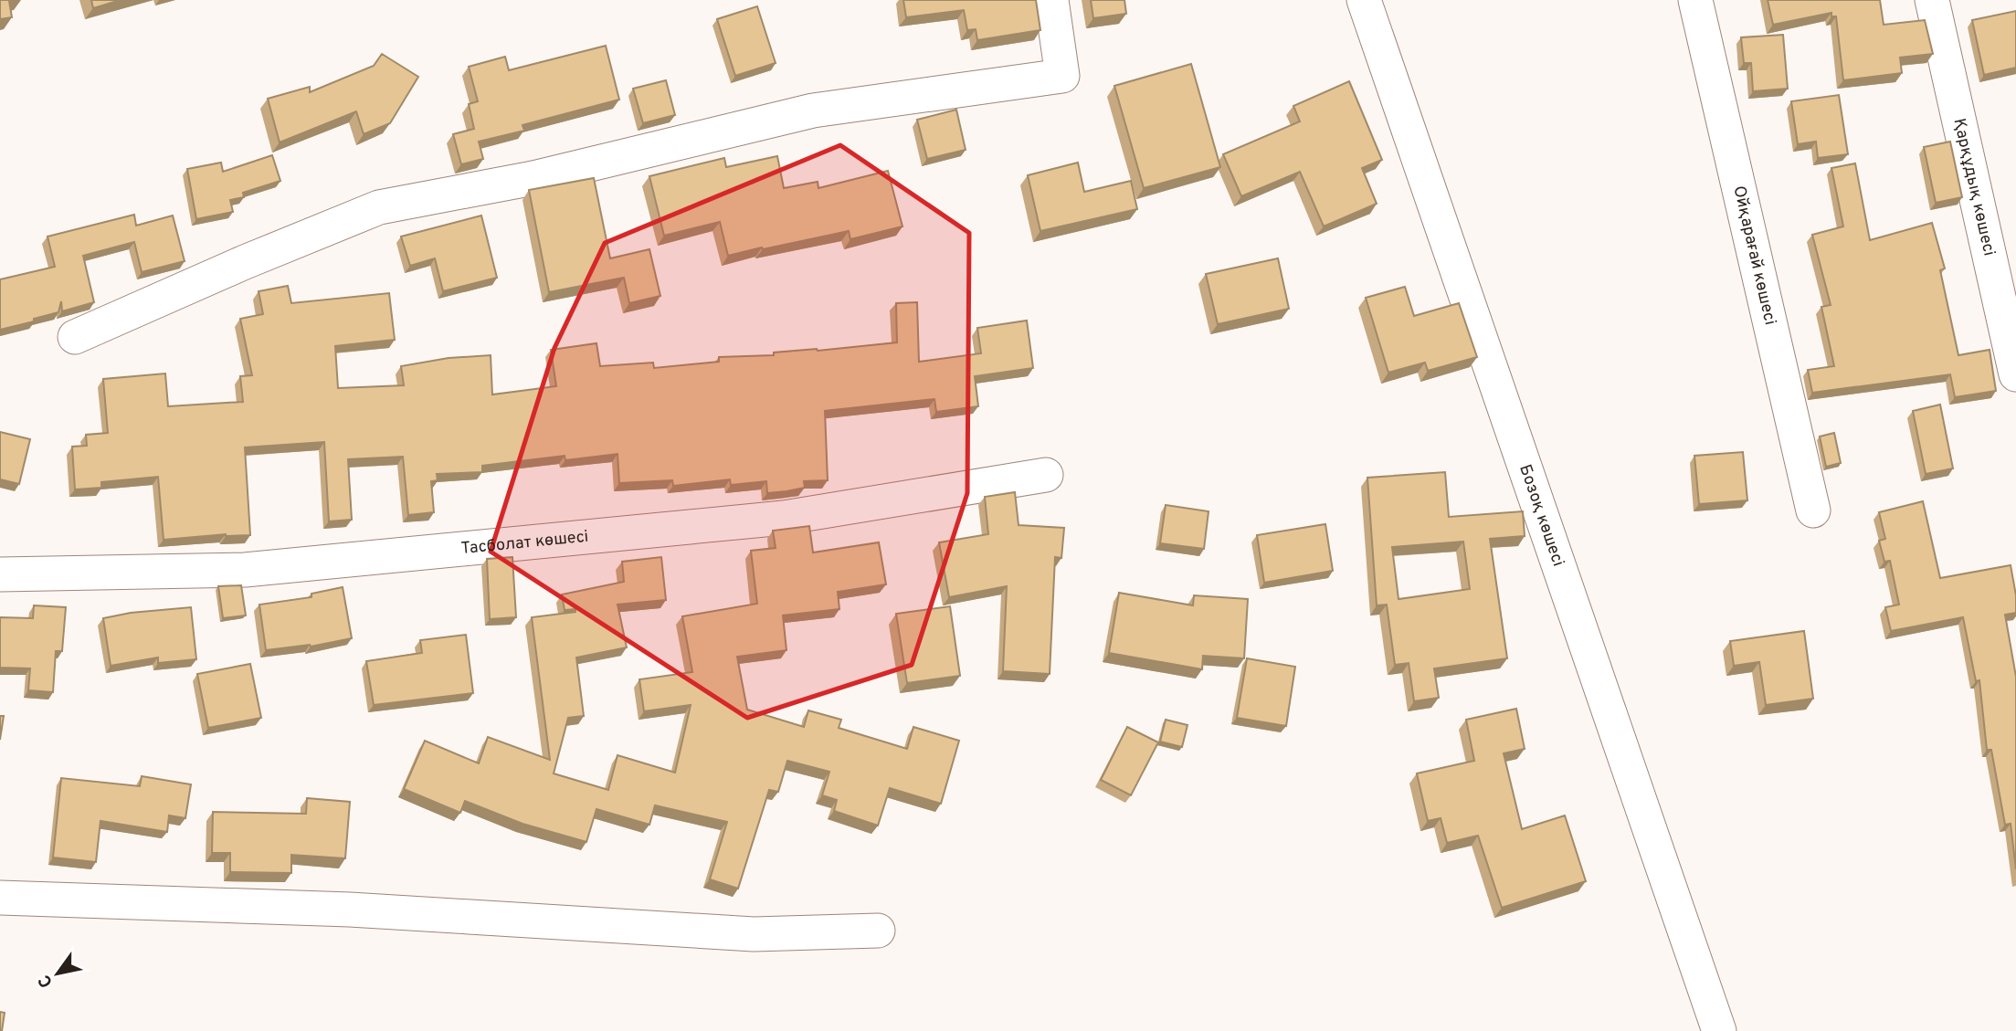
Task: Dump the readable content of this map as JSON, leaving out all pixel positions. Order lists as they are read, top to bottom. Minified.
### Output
{"streets":{"street":["Қарқұдық көшесі","Ойқарағай көшесі","Бозоқ көшесі","Тасболат көшесі"]},"north":"bottom left"}
